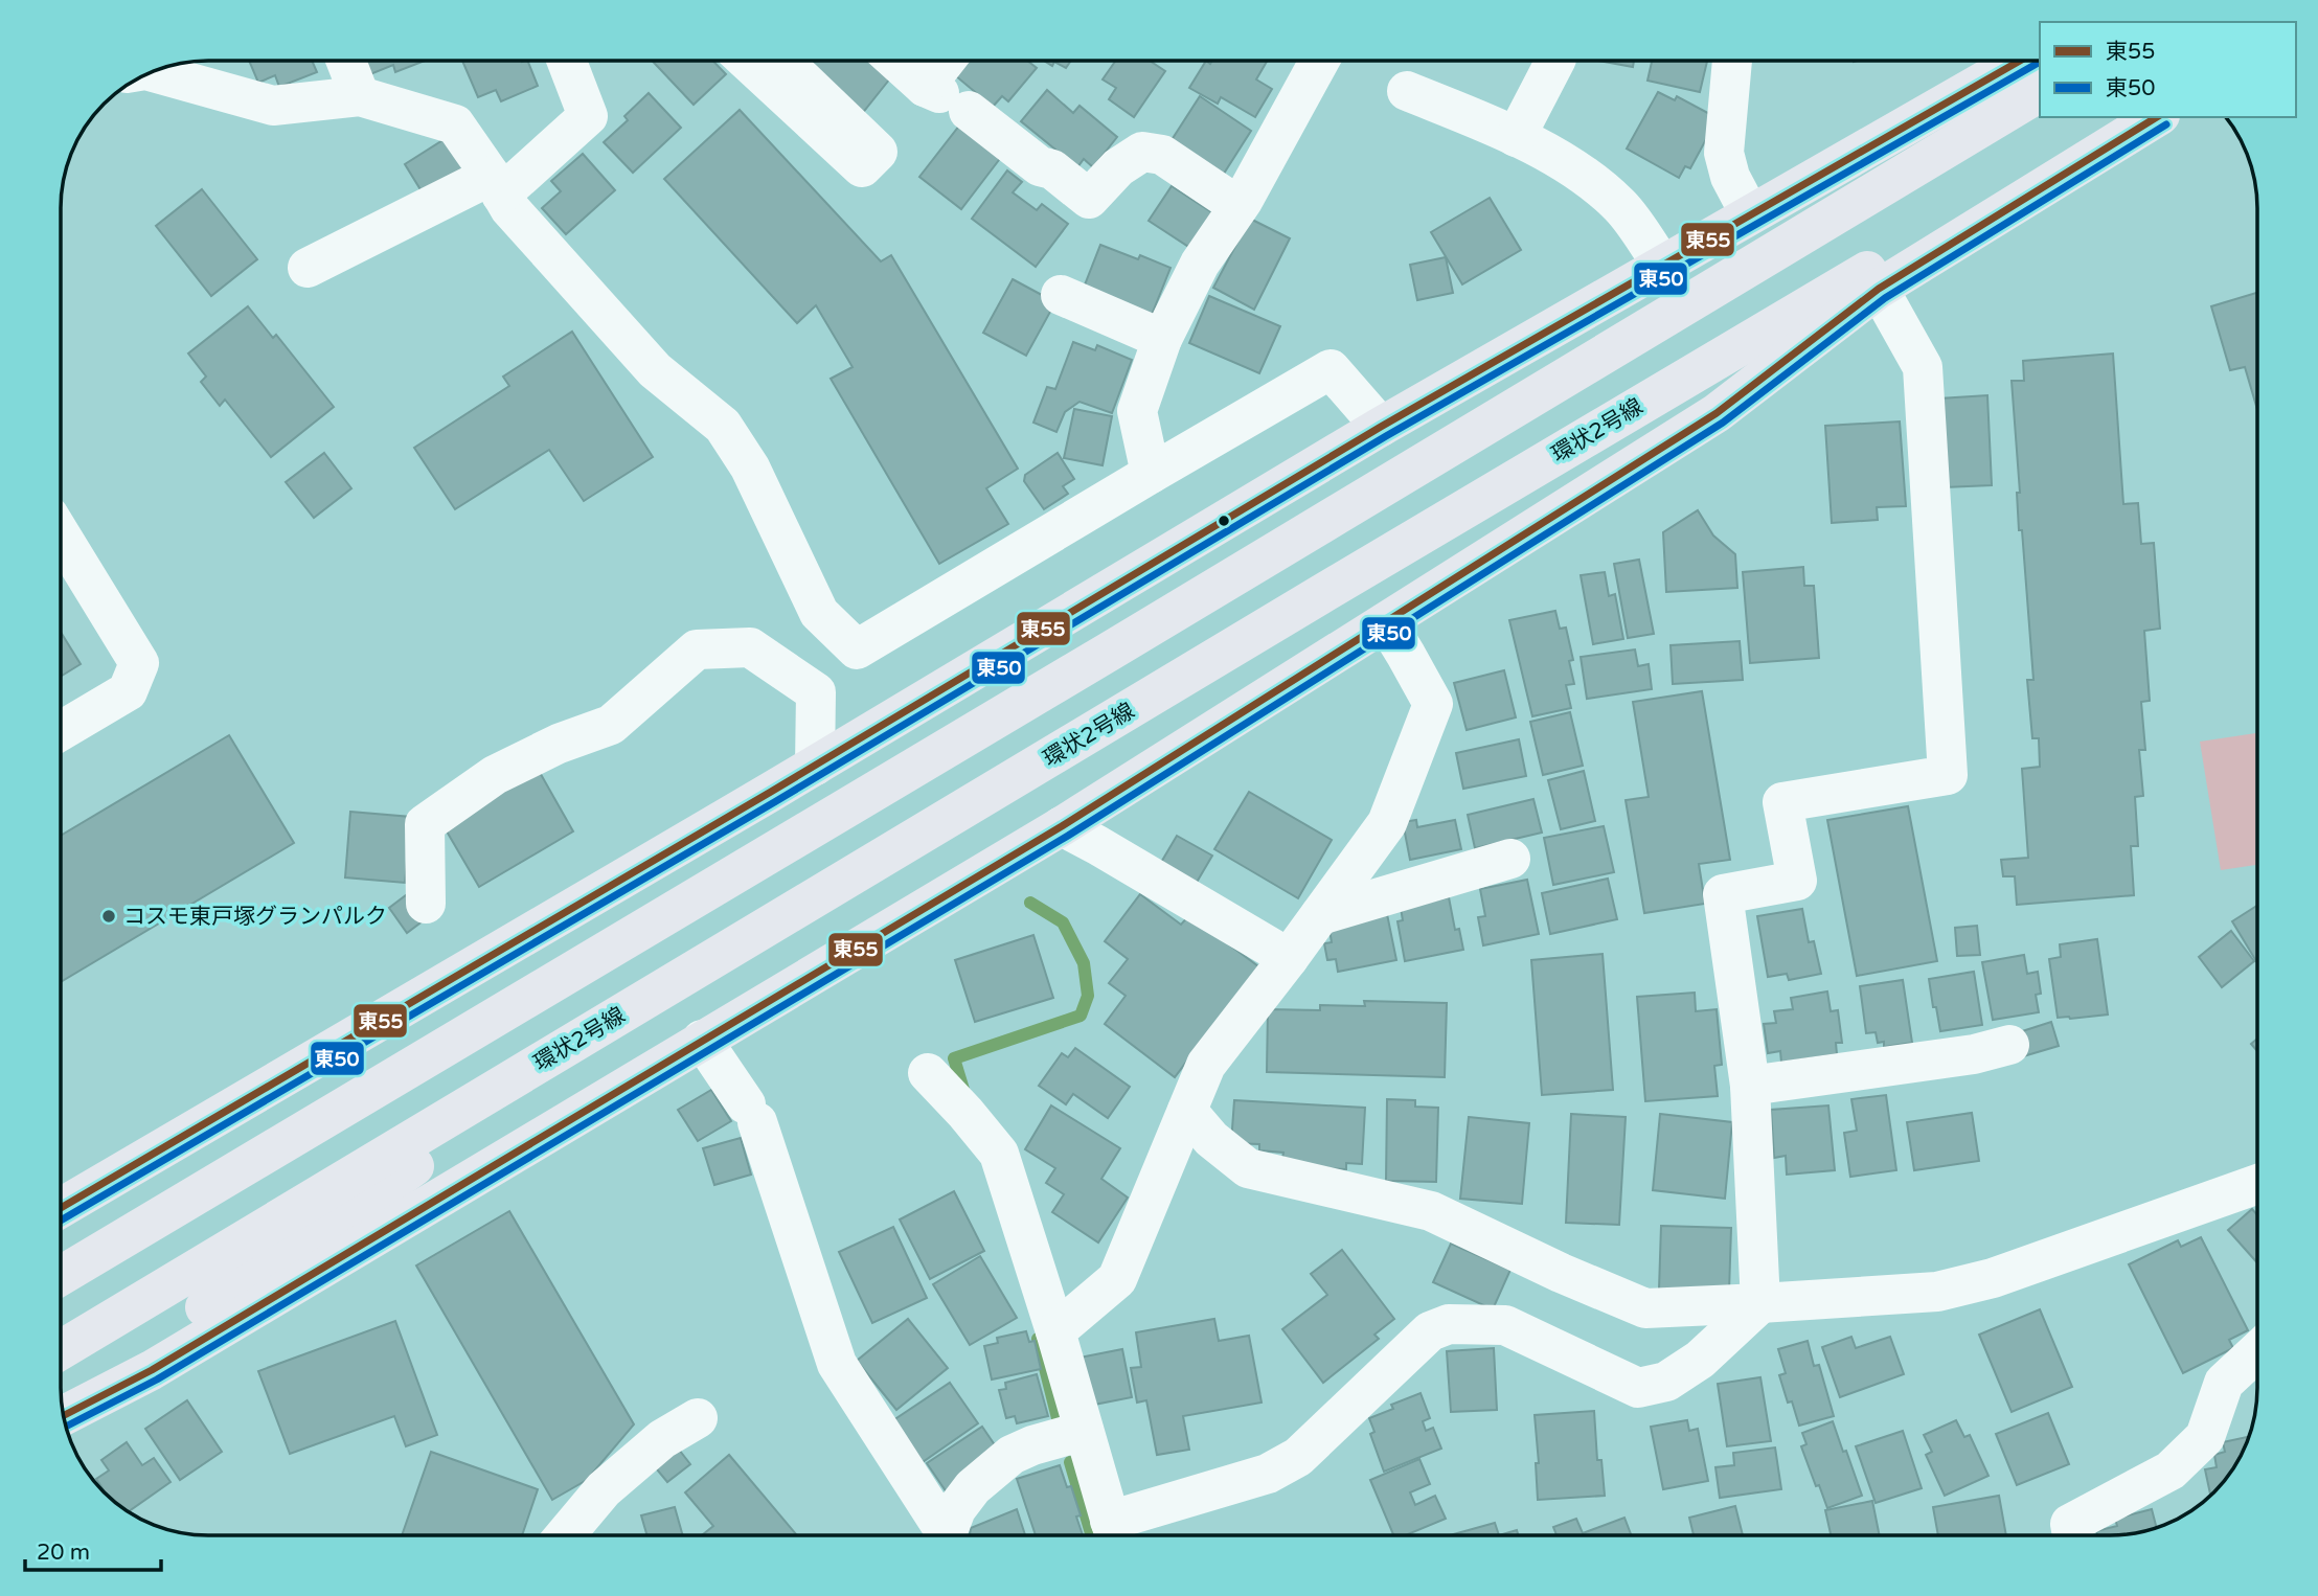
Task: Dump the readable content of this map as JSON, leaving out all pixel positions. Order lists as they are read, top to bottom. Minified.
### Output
{"streets":{"main road":["環状2号線"]},"places":["コスモ東戸塚グランパルク"],"lines":["transit line 東55","transit line 東50"],"legend":["東55","東50"],"scale_bar":"20 m"}
